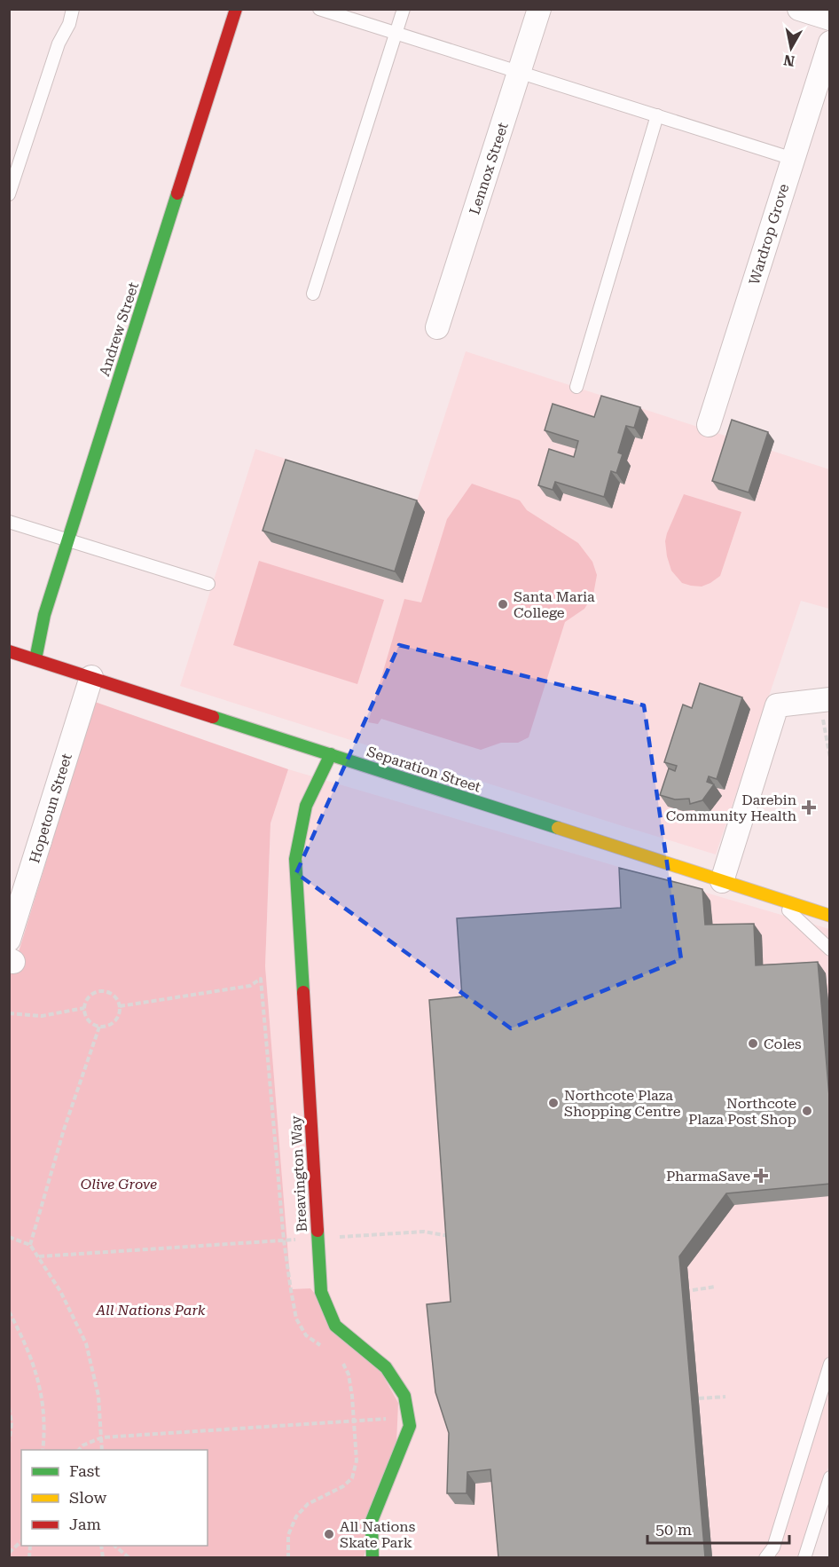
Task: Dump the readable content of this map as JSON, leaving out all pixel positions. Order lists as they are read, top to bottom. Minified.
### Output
{"streets":{"street":["Lennox Street","Wardrop Grove","Andrew Street","Separation Street","Hopetoun Street","Breavington Way"]},"crossings":[["Andrew Street","Separation Street"],["Separation Street","Hopetoun Street"],["Separation Street","Breavington Way"]],"parks":["Olive Grove","All Nations Park"],"places":{"other":["Santa Maria College","Coles","Northcote Plaza Shopping Centre","Northcote Plaza Post Shop","All Nations Skate Park"],"health":["Darebin Community Health","PharmaSave"]},"legend":["Fast","Slow","Jam"],"scale_bar":"50 m","north":"bottom"}
